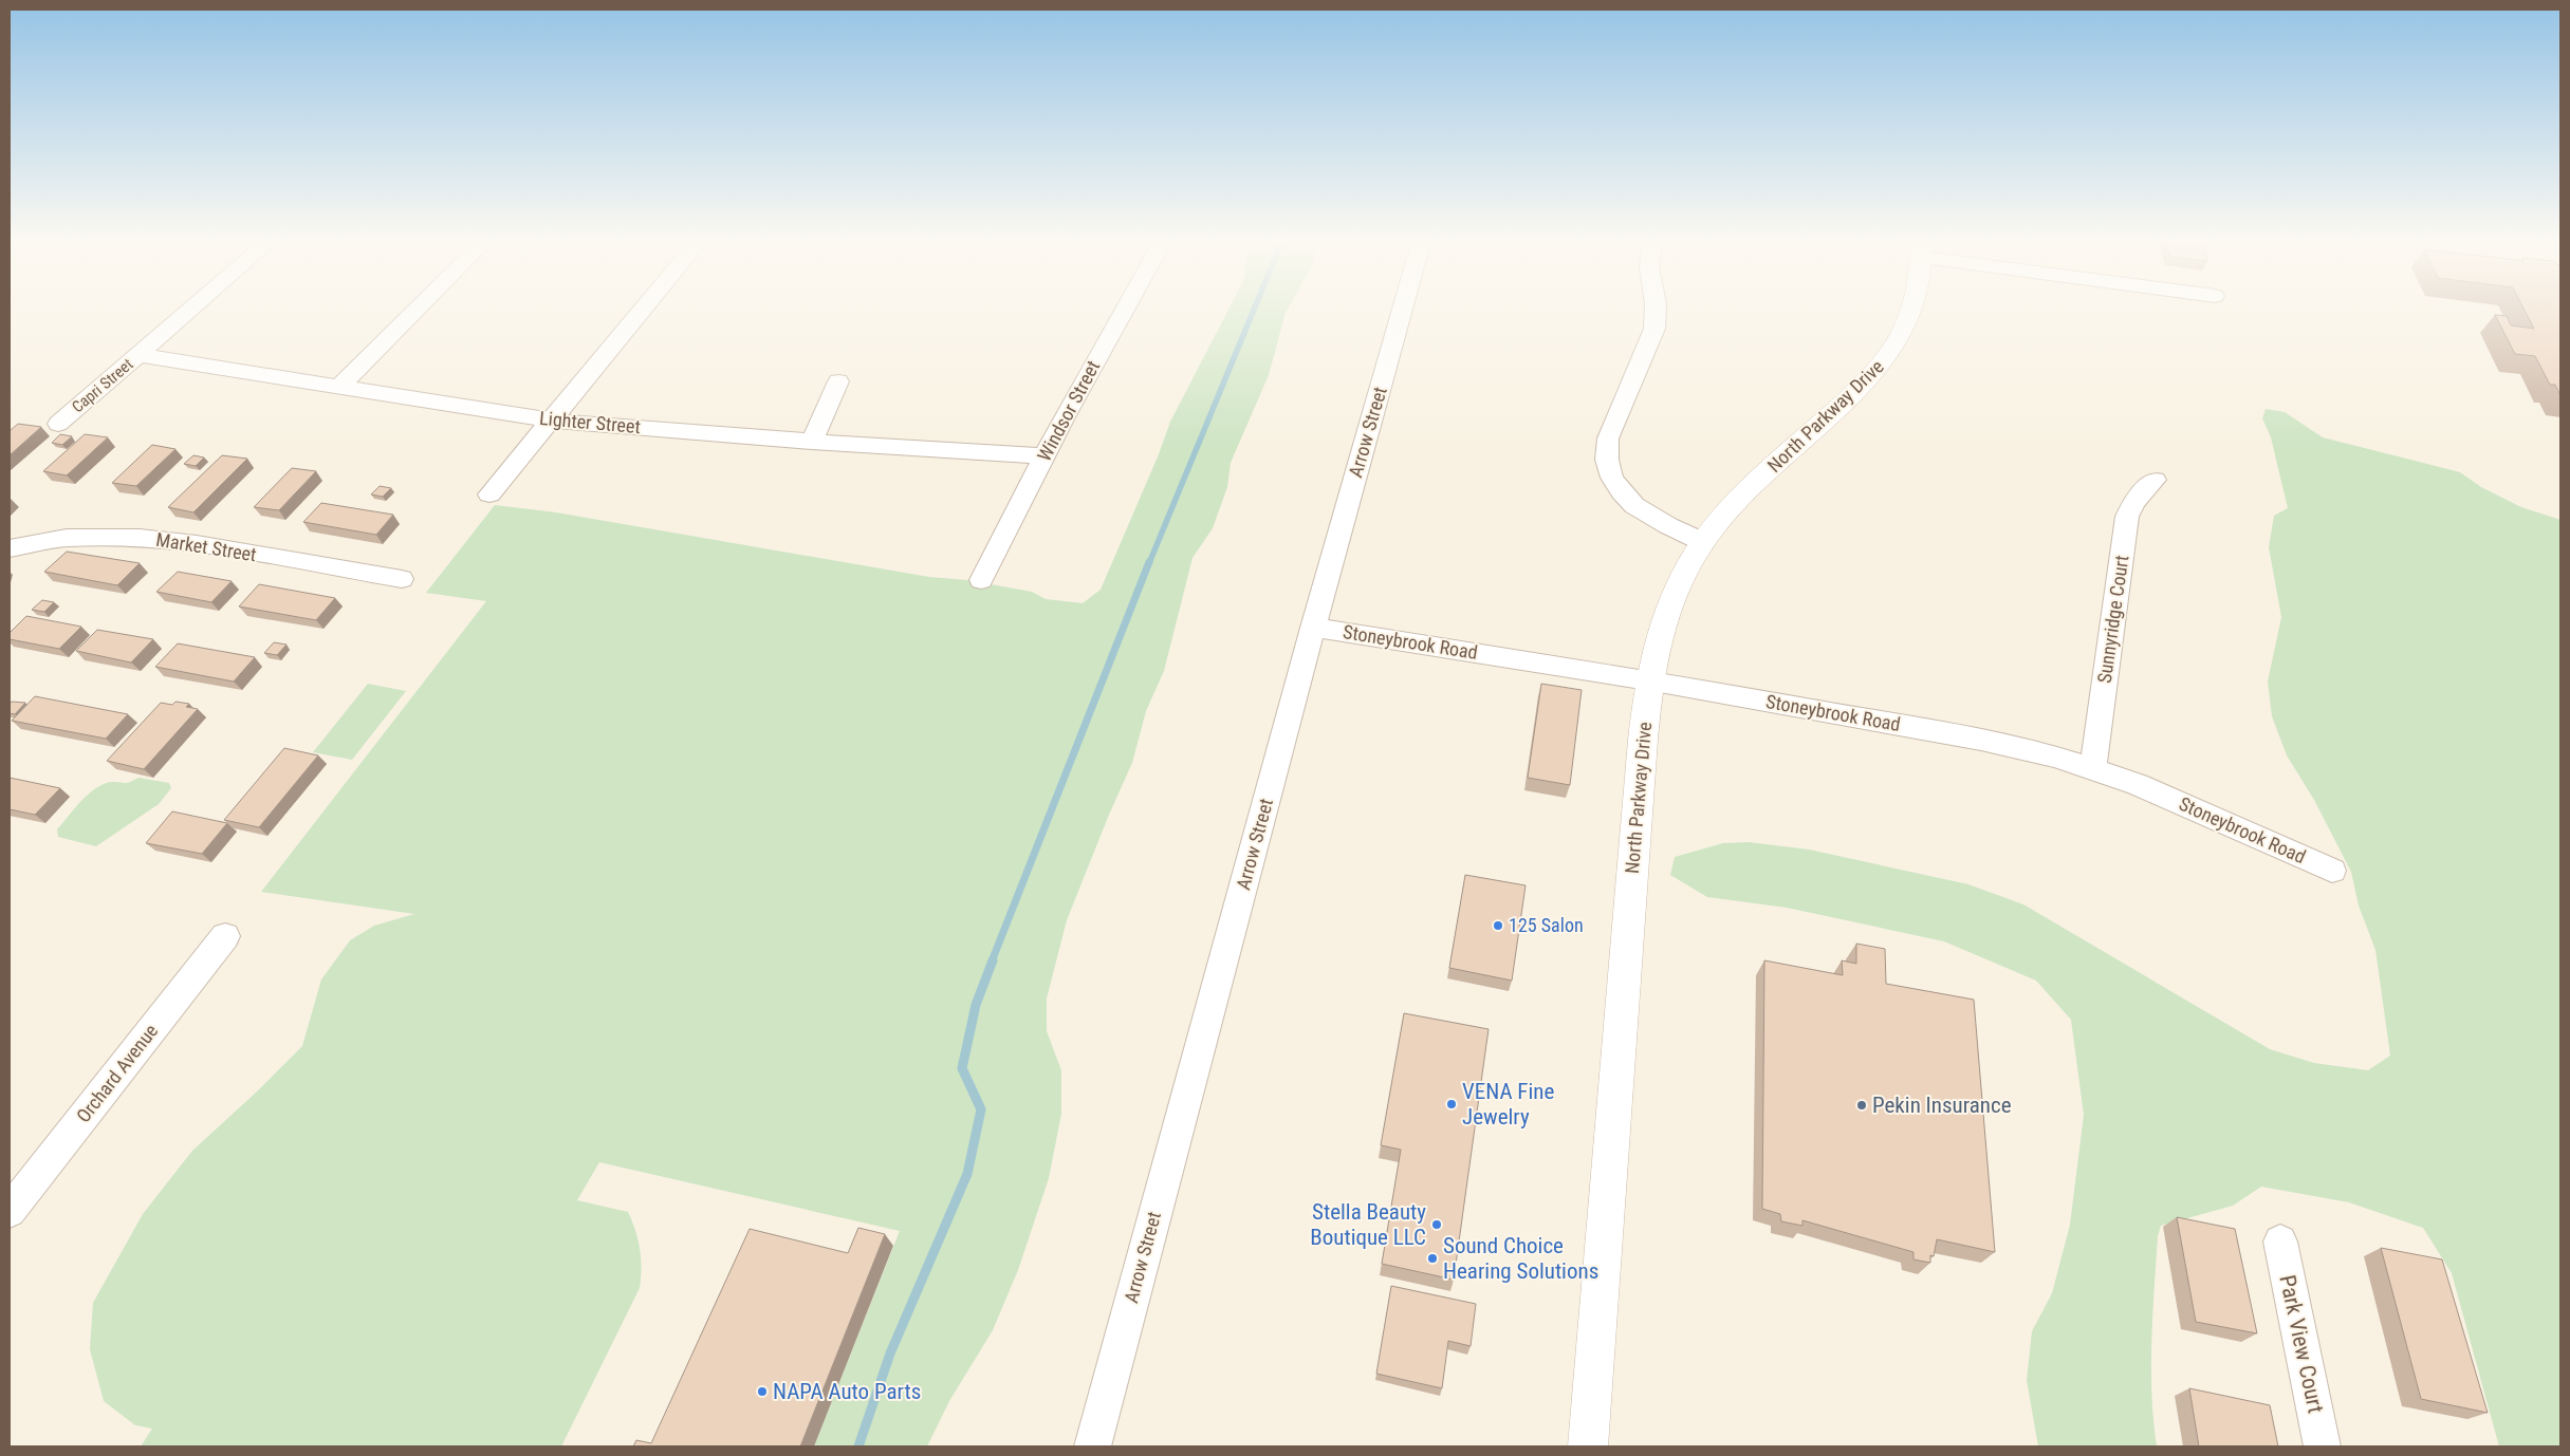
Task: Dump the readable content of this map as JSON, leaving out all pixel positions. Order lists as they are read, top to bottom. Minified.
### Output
{"streets":{"main road":["North Parkway Drive"],"street":["Capri Street","Windsor Street","Lighter Street","Arrow Street","Market Street","Sunnyridge Court","Stoneybrook Road","Orchard Avenue","Park View Court"]},"crossings":[["Capri Street","Lighter Street"],["Windsor Street","Lighter Street"],["North Parkway Drive","Stoneybrook Road"],["Arrow Street","Stoneybrook Road"],["Sunnyridge Court","Stoneybrook Road"]],"places":["125 Salon","VENA Fine Jewelry","Pekin Insurance","Stella Beauty Boutique LLC","Sound Choice Hearing Solutions","NAPA Auto Parts"]}
